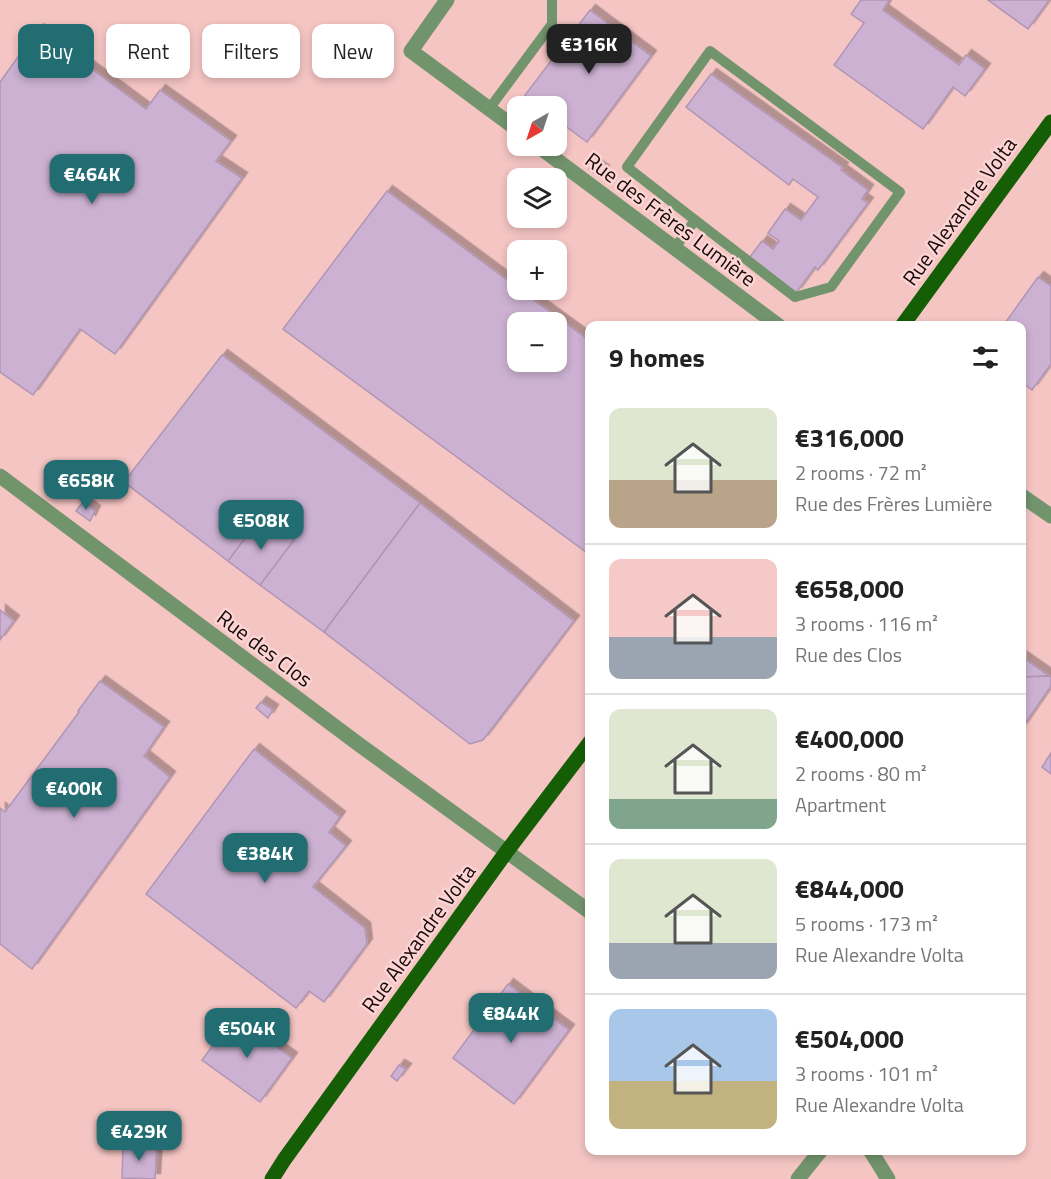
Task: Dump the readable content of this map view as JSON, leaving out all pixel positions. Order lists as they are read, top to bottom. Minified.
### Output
{"streets":{"main road":["Rue Alexandre Volta"],"street":["Rue des Frères Lumière","Rue des Clos"]},"crossings":[["Rue Alexandre Volta","Rue des Clos"]],"north":"bottom left","page":{"price":["€316K","€464K","€658K","€508K","€400K","€384K","€844K","€504K","€429K"],"chip":["Buy","Rent","Filters","New"],"map_buttons":["+","−"],"heading":"9 homes","list":[{"name":"€316,000","note":"2 rooms · 72 m² · Rue des Frères Lumière"},{"name":"€658,000","note":"3 rooms · 116 m² · Rue des Clos"},{"name":"€400,000","note":"2 rooms · 80 m² · Apartment"},{"name":"€844,000","note":"5 rooms · 173 m² · Rue Alexandre Volta"},{"name":"€504,000","note":"3 rooms · 101 m² · Rue Alexandre Volta"}]}}
